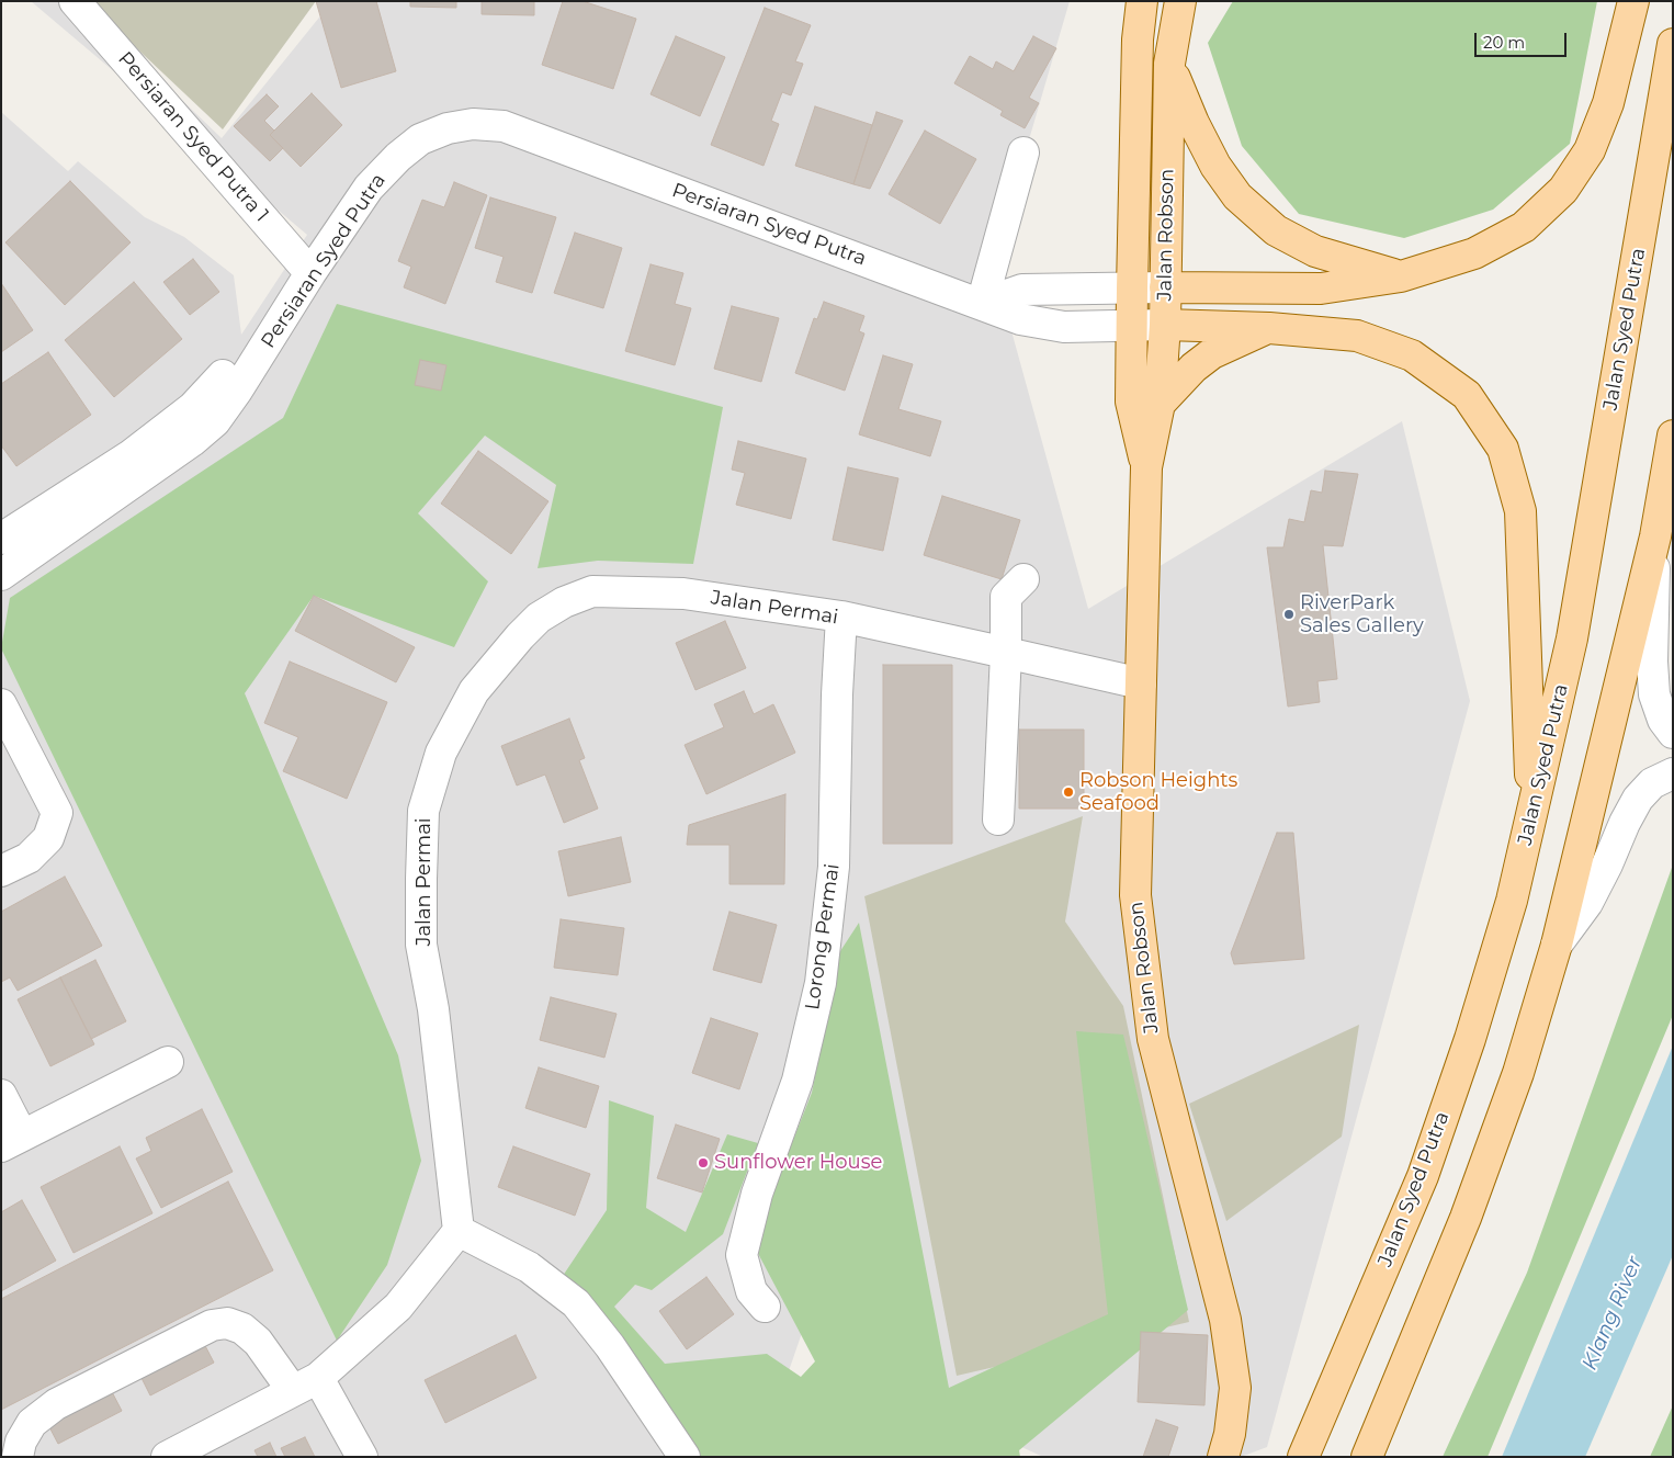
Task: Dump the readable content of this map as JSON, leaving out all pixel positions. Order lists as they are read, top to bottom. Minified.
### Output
{"streets":{"main road":["Jalan Robson","Jalan Syed Putra"],"street":["Persiaran Syed Putra 1","Persiaran Syed Putra","Jalan Permai","Lorong Permai"]},"crossings":[["Persiaran Syed Putra 1","Persiaran Syed Putra"],["Persiaran Syed Putra","Jalan Robson"],["Jalan Robson","Jalan Permai"],["Jalan Permai","Lorong Permai"]],"water":["Klang River"],"places":["RiverPark Sales Gallery","Robson Heights Seafood","Sunflower House"],"scale_bar":"20 m"}
